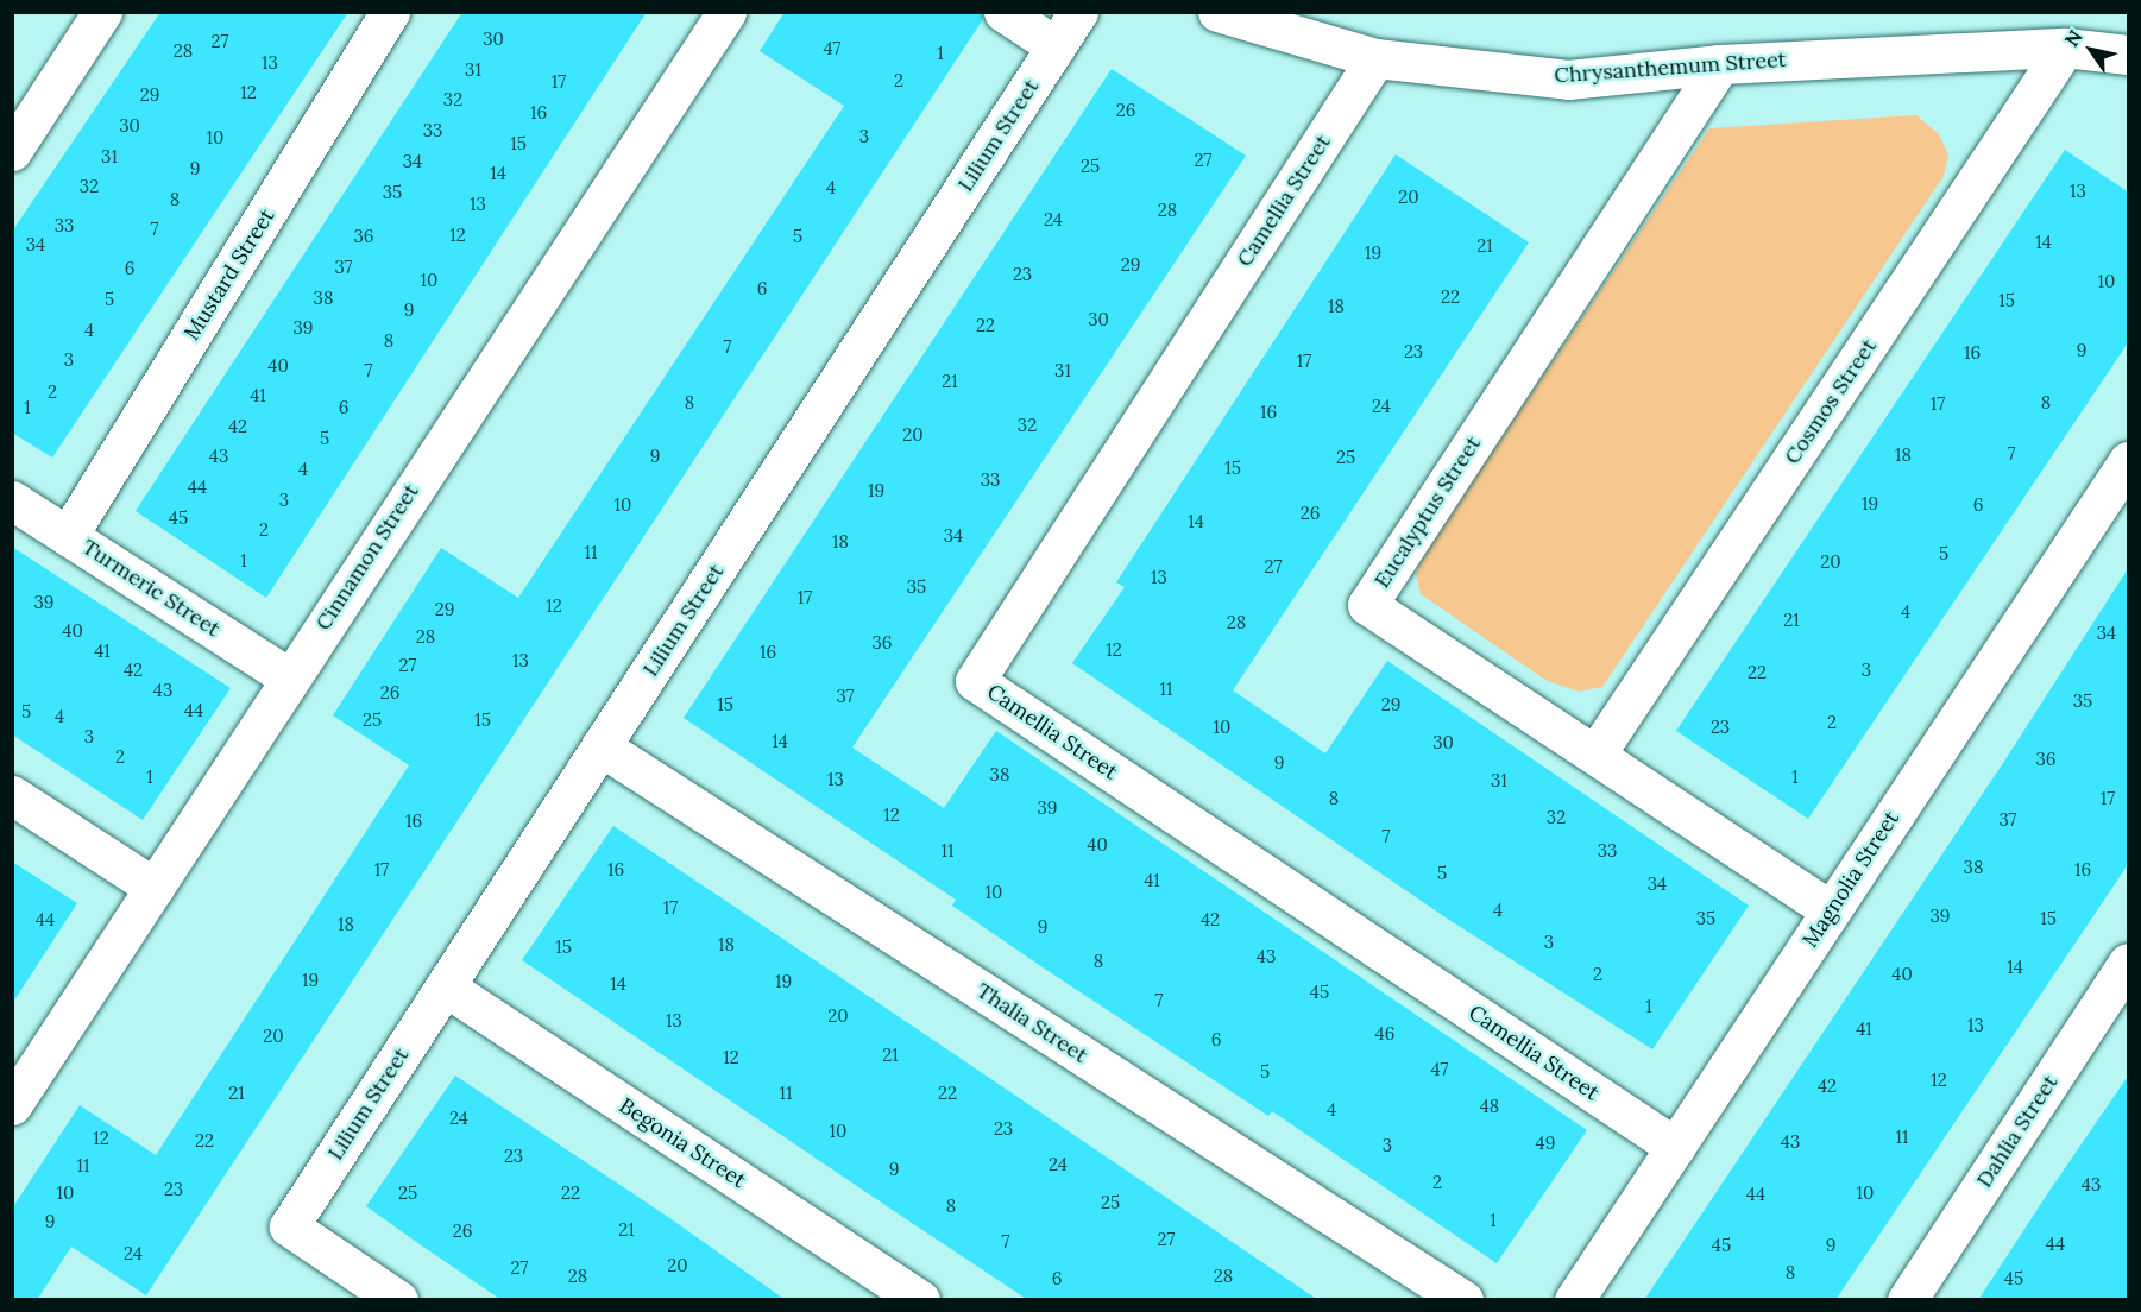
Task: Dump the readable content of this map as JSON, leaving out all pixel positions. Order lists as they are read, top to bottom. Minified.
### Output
{"streets":{"street":["Chrysanthemum Street","Lilium Street","Camellia Street","Mustard Street","Cosmos Street","Eucalyptus Street","Cinnamon Street","Turmeric Street","Magnolia Street","Thalia Street","Dahlia Street","Begonia Street"]},"crossings":[["Chrysanthemum Street","Camellia Street"],["Chrysanthemum Street","Cosmos Street"],["Chrysanthemum Street","Eucalyptus Street"],["Lilium Street","Thalia Street"],["Lilium Street","Begonia Street"],["Camellia Street","Magnolia Street"],["Mustard Street","Turmeric Street"],["Cosmos Street","Eucalyptus Street"],["Eucalyptus Street","Magnolia Street"],["Cinnamon Street","Turmeric Street"]],"house_numbers":["30","27","47","28","1","13","31","2","17","12","29","32","26","16","30","33","3","10","15","31","27","34","25","9","14","32","4","13","35","20","8","13","28","24","33","7","12","36","5","14","34","21","19","29","37","6","23","10","10","6","22","38","5","15","18","9","30","22","39","4","8","7","9","23","16","3","17","40","7","31","21","2","41","8","8","17","24","1","6","16","32","42","20","5","7","18","43","9","25","15","4","33","44","19","3","19","10","6","26","45","14","2","34","18","11","5","1","20","27","13","35","17","39","12","29","4","21","28","40","34","28","36","12","41","16","13","27","42","3","22","11","43","26","37","35","15","29","44","5","4","25","15","2","10","23","3","14","30","2","36","9","38","1","1","13","31","8","17","39","12","32","37","16","7","40","11","33","38","17","16","16","5","41","34","10","17","4","39","35","15","44","42","18","9","3","18","15","43","8","14","2","40","19","19","14","45","7","1","20","13","13","41","46","20","6","21","12","47","5","12","42","21","11","22","48","4","24","23","10","11","12","22","43","49","3","23","24","11","9","2","43","23","10","25","22","10","44","25","8","1","9","21","26","27","7","44","45","9","24","20","27","8","28","28","6","45"],"north":"top left"}
